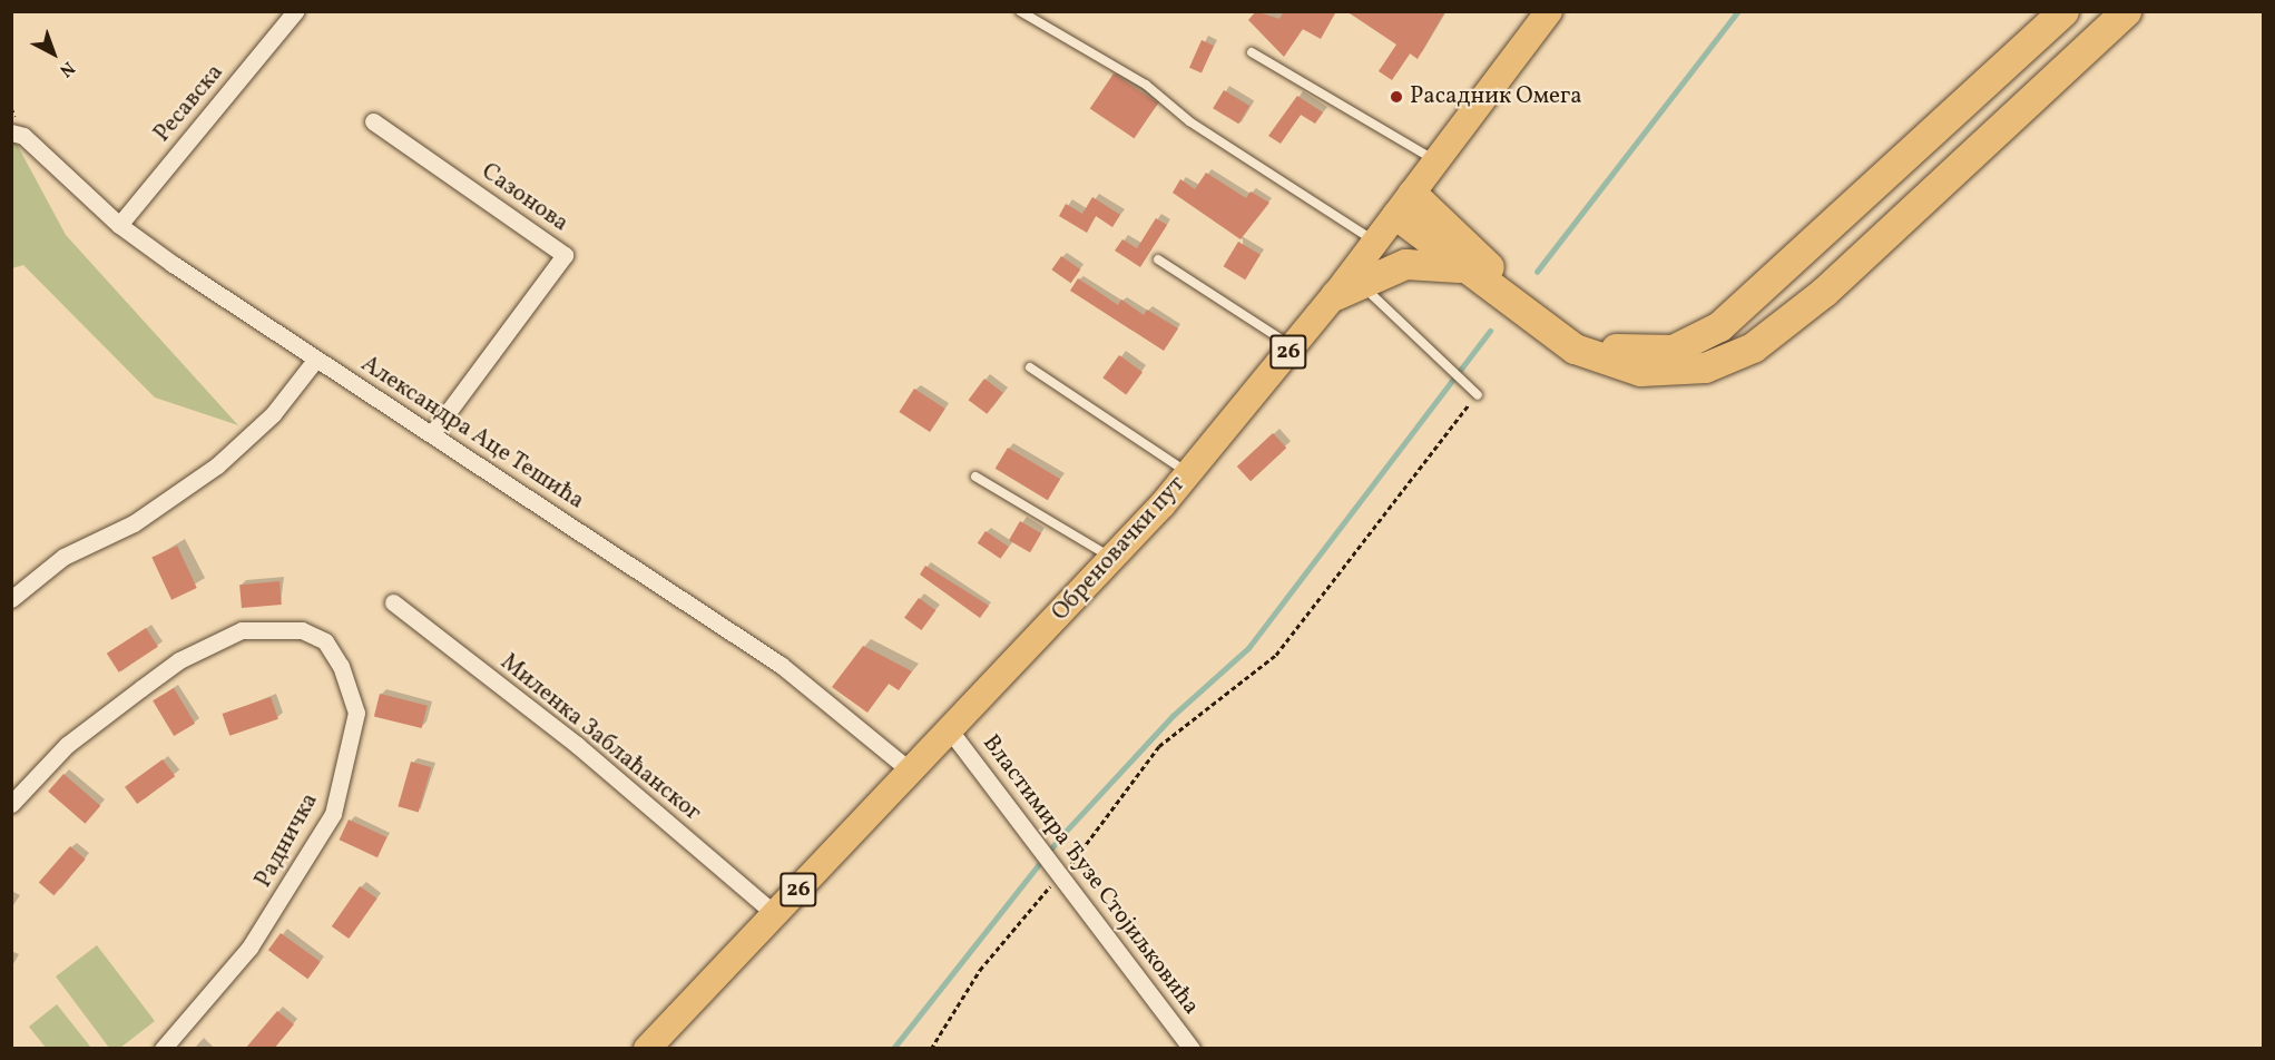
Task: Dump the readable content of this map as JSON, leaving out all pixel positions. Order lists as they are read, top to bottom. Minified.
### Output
{"streets":{"main road":["26","Обреновачки пут"],"street":["Ресавска","Сазонова","Александра Аце Тешића","Миленка Заблаћанског","Радничка","Властимира Ђузе Стојиљковића"]},"crossings":[["Ресавска","Александра Аце Тешића"],["Сазонова","Александра Аце Тешића"],["Александра Аце Тешића","Обреновачки пут"],["Обреновачки пут","Миленка Заблаћанског"],["Обреновачки пут","Властимира Ђузе Стојиљковића"]],"places":["Расадник Омега"],"north":"bottom right"}
